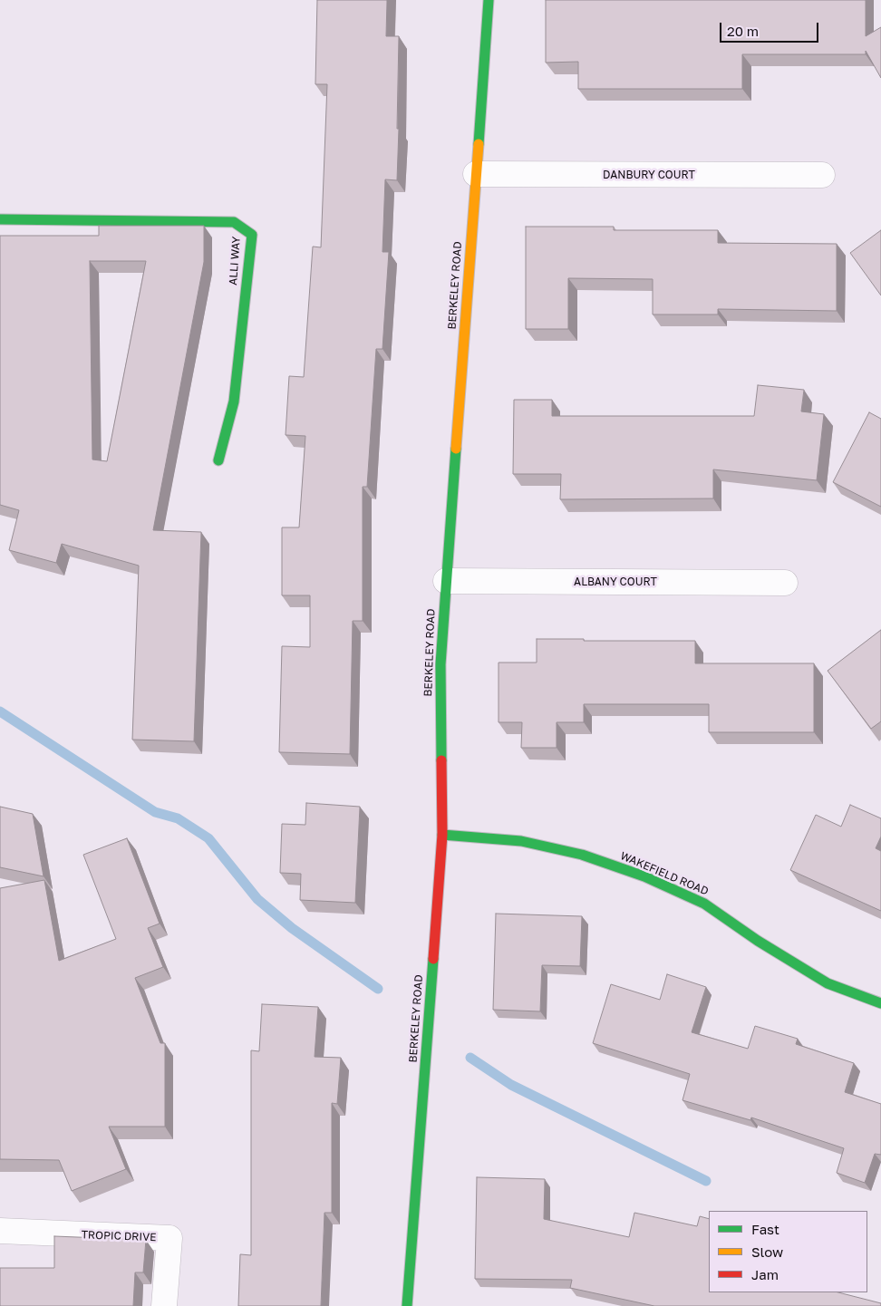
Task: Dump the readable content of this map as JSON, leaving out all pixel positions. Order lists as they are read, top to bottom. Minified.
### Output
{"streets":{"street":["DANBURY COURT","ALLI WAY","BERKELEY ROAD","ALBANY COURT","WAKEFIELD ROAD","TROPIC DRIVE"]},"crossings":[["DANBURY COURT","BERKELEY ROAD"],["BERKELEY ROAD","ALBANY COURT"],["BERKELEY ROAD","WAKEFIELD ROAD"]],"legend":["Fast","Slow","Jam"],"scale_bar":"20 m"}
